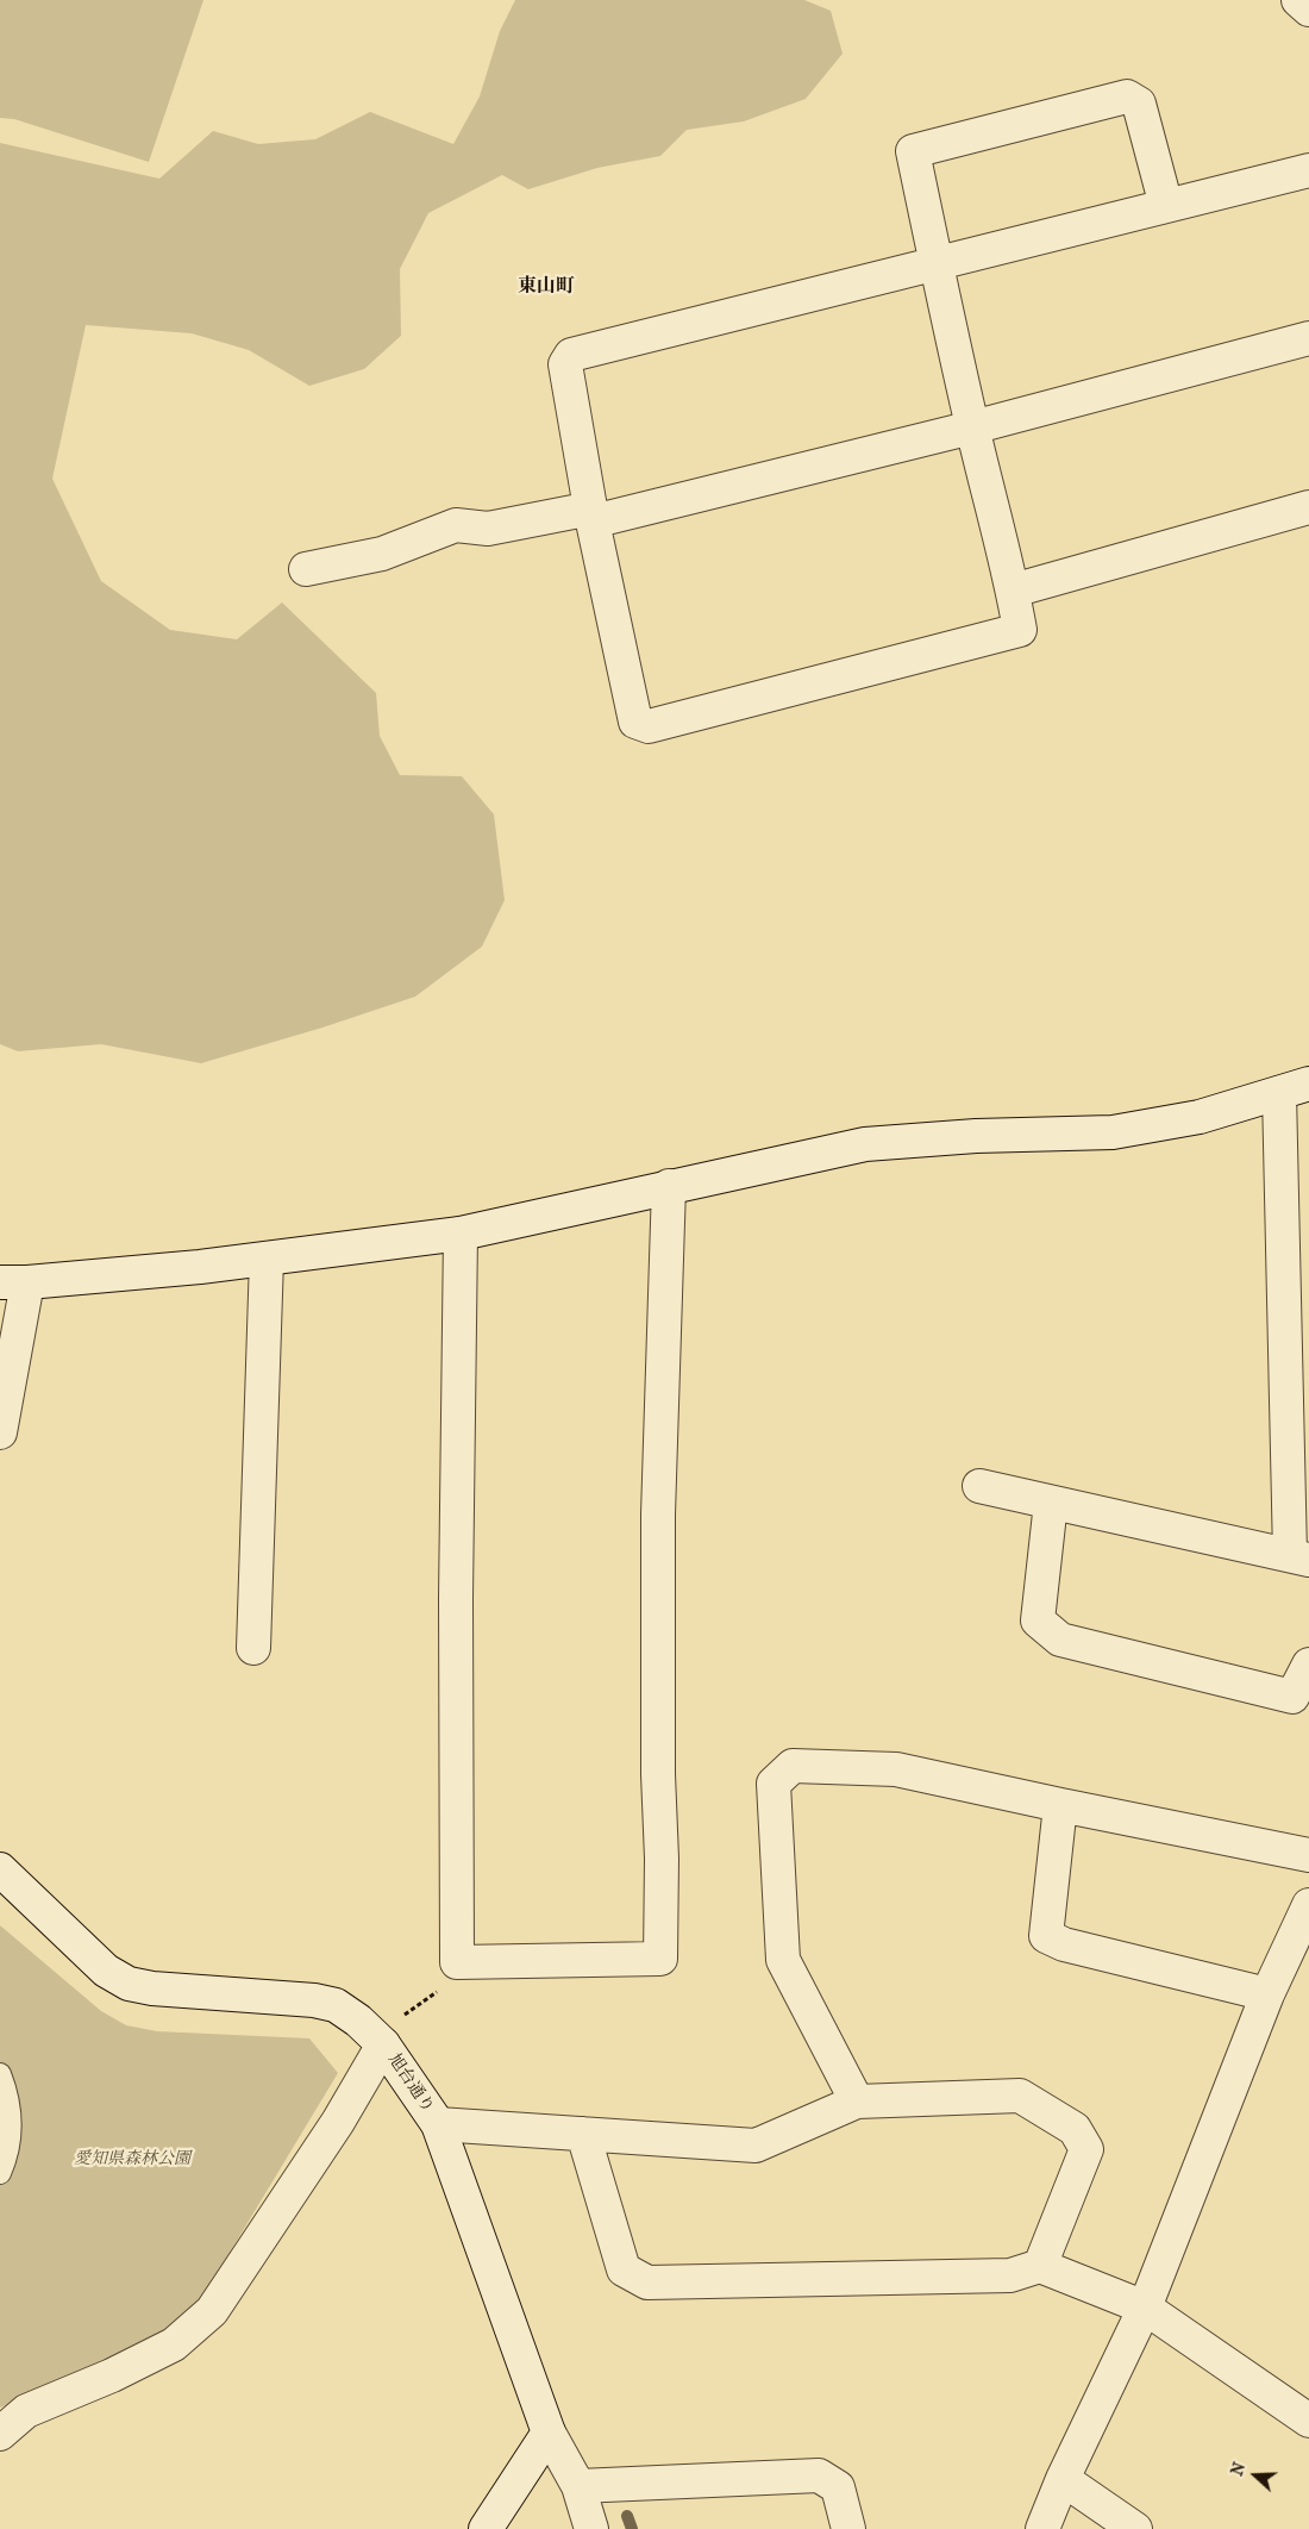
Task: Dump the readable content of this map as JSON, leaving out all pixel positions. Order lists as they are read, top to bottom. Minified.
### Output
{"streets":{"street":["旭台通り"]},"districts":["東山町"],"parks":["愛知県森林公園"],"north":"left"}
